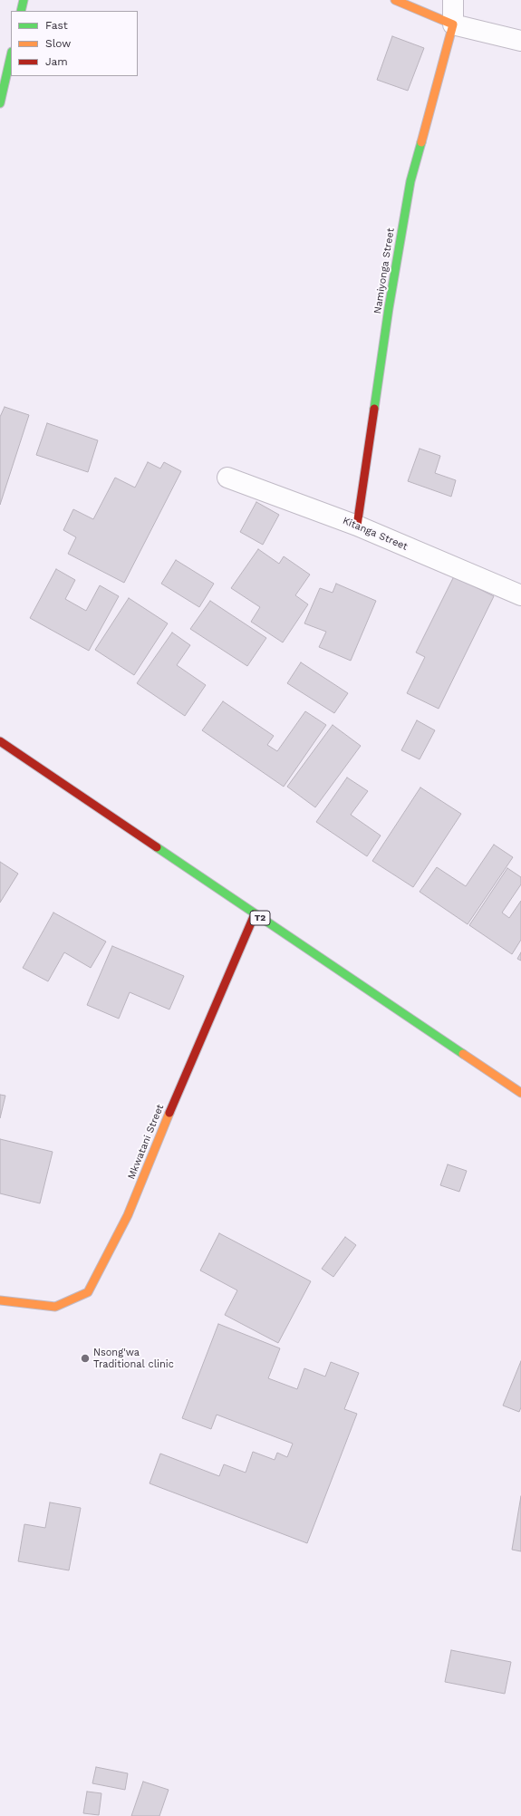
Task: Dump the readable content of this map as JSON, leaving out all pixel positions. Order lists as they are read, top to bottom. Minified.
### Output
{"streets":{"main road":["Namiyonga Street","T2","Mkwatani Street"],"street":["Kitanga Street"]},"crossings":[["Namiyonga Street","Kitanga Street"],["T2","Mkwatani Street"]],"places":["Nsong'wa Traditional clinic"],"legend":["Fast","Slow","Jam"]}
